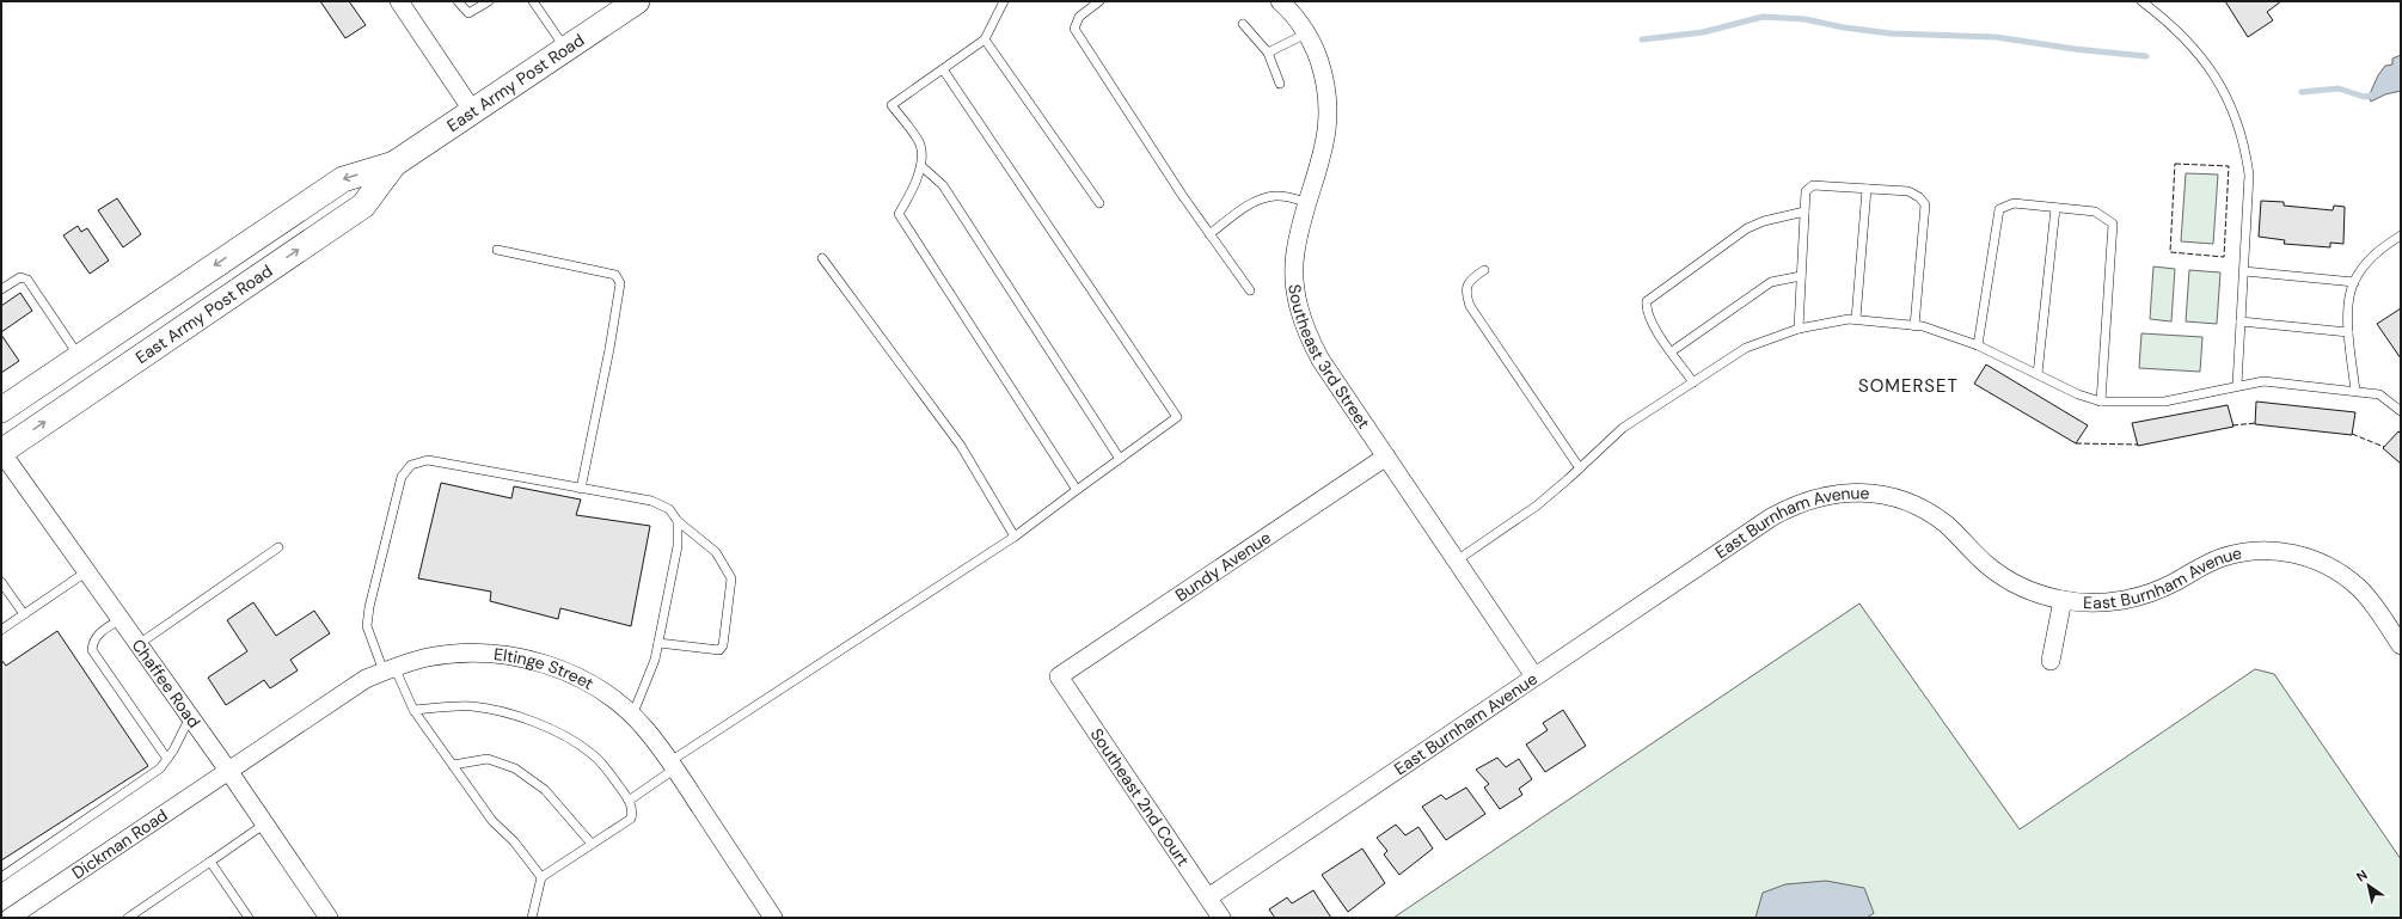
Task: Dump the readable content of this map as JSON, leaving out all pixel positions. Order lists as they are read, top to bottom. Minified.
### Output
{"streets":{"main road":["East Army Post Road"],"street":["Southeast 3rd Street","East Burnham Avenue","Bundy Avenue","Eltinge Street","Chaffee Road","Southeast 2nd Court","Dickman Road"]},"crossings":[["East Army Post Road","Chaffee Road"],["Southeast 3rd Street","East Burnham Avenue"],["Southeast 3rd Street","Bundy Avenue"],["East Burnham Avenue","Southeast 2nd Court"],["Bundy Avenue","Southeast 2nd Court"],["Eltinge Street","Chaffee Road"],["Eltinge Street","Dickman Road"],["Chaffee Road","Dickman Road"]],"districts":["SOMERSET"],"north":"top left"}
